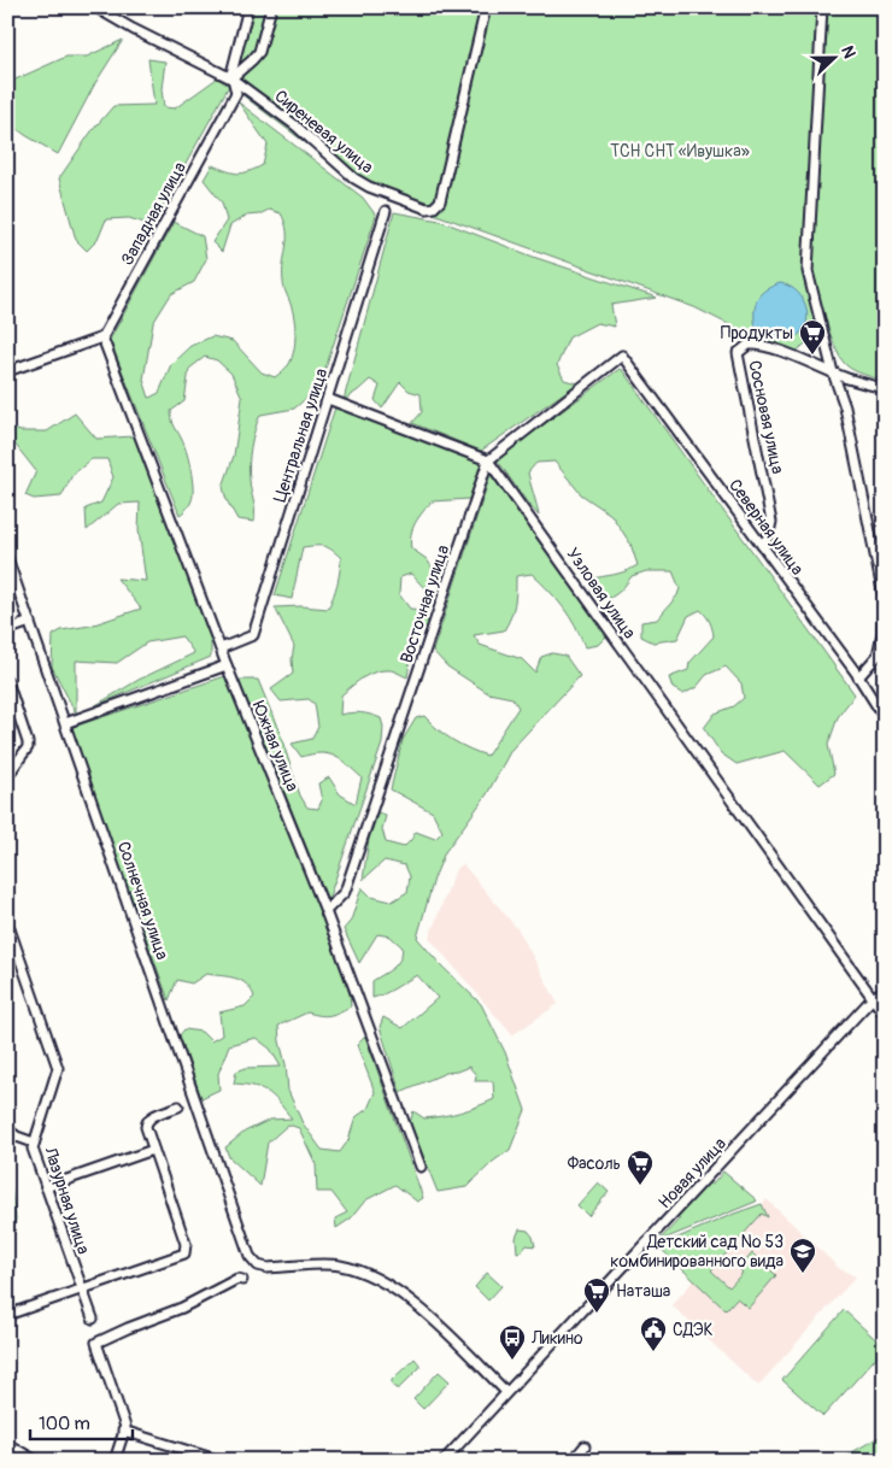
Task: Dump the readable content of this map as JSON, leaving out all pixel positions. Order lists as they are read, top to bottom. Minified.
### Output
{"streets":{"street":["Сиреневая улица","Западная улица","Сосновая улица","Центральная улица","Северная улица","Узловая улица","Восточная улица","Южная улица","Солнечная улица","Новая улица","Лазурная улица"]},"crossings":[["Сиреневая улица","Западная улица"],["Западная улица","Южная улица"],["Сосновая улица","Северная улица"],["Центральная улица","Южная улица"],["Северная улица","Узловая улица"],["Северная улица","Восточная улица"],["Узловая улица","Восточная улица"],["Узловая улица","Новая улица"],["Восточная улица","Южная улица"],["Солнечная улица","Новая улица"]],"parks":["ТСН СНТ «Ивушка»"],"places":{"supermarket":["Продукты","Фасоль","Наташа"],"school or university":["Детский сад № 53 комбинированного вида"],"public building":["СДЭК"],"bus stop":["Ликино"]},"scale_bar":"100 m","north":"right"}
